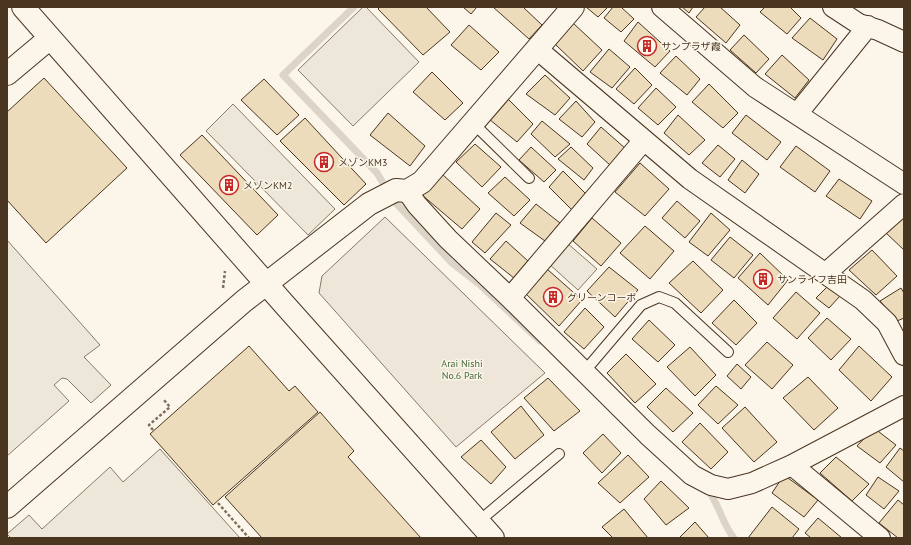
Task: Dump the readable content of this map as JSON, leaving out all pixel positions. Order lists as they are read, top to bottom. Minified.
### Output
{"parks":["Arai Nishi No.6 Park"],"places":{"building":["サンプラザ霞","メゾンKM3","メゾンKM2","サンライフ吉田","グリーンコーポ"]}}
